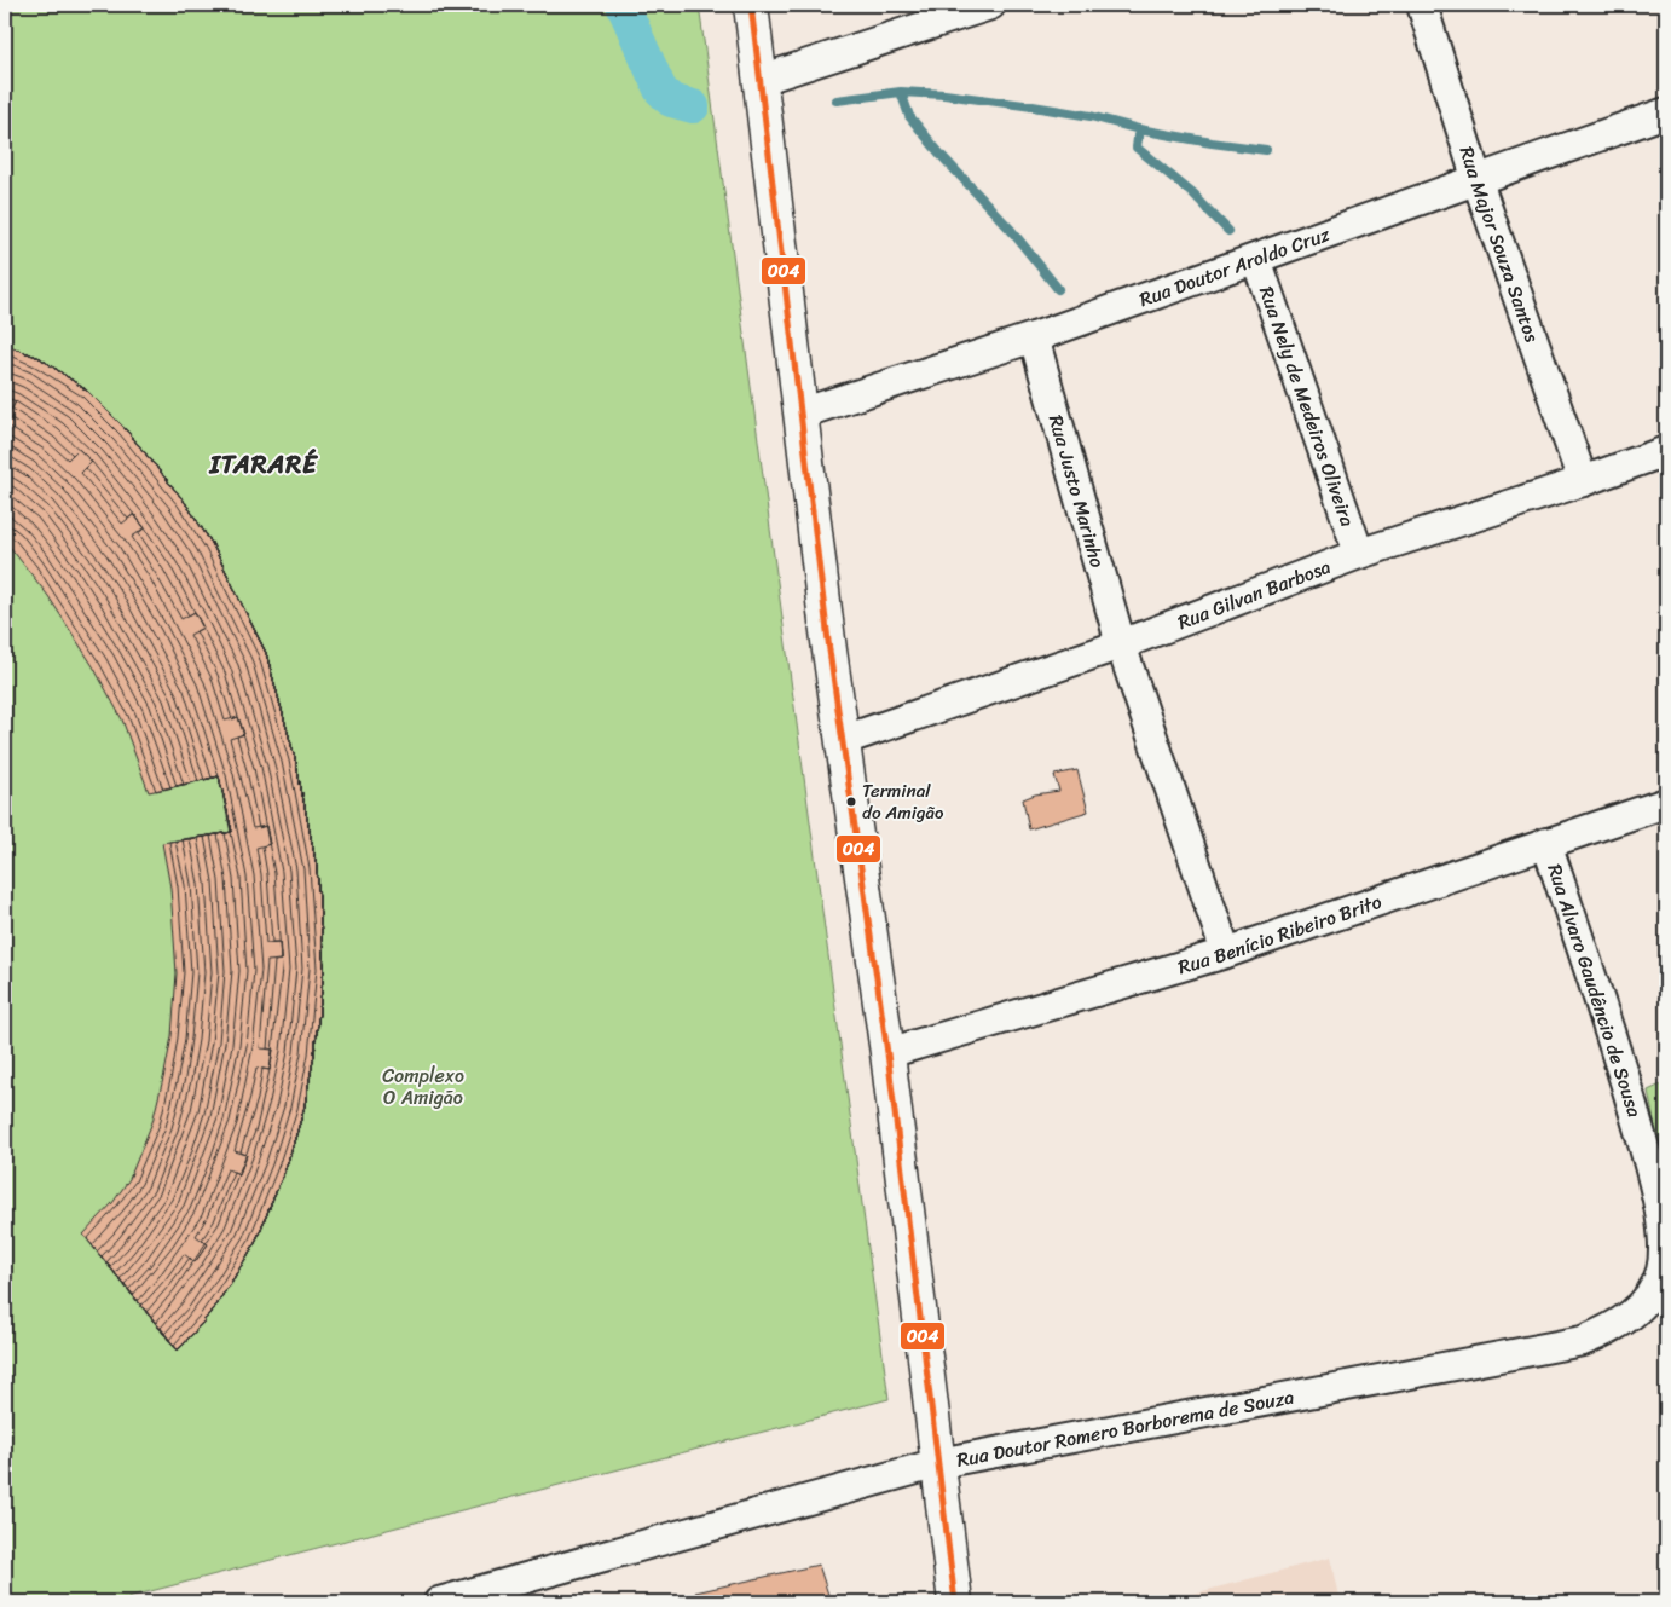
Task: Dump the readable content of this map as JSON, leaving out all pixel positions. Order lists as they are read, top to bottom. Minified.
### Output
{"streets":{"street":["Rua Major Souza Santos","Rua Doutor Aroldo Cruz","Rua Nely de Medeiros Oliveira","Rua Justo Marinho","Rua Gilvan Barbosa","Rua Benício Ribeiro Brito","Rua Alvaro Gaudêncio de Sousa","Rua Doutor Romero Borborema de Souza"]},"crossings":[["Rua Major Souza Santos","Rua Doutor Aroldo Cruz"],["Rua Major Souza Santos","Rua Gilvan Barbosa"],["Rua Doutor Aroldo Cruz","Rua Nely de Medeiros Oliveira"],["Rua Doutor Aroldo Cruz","Rua Justo Marinho"],["Rua Nely de Medeiros Oliveira","Rua Gilvan Barbosa"],["Rua Justo Marinho","Rua Gilvan Barbosa"],["Rua Justo Marinho","Rua Benício Ribeiro Brito"],["Rua Benício Ribeiro Brito","Rua Alvaro Gaudêncio de Sousa"],["Rua Alvaro Gaudêncio de Sousa","Rua Doutor Romero Borborema de Souza"]],"districts":["ITARARÉ"],"parks":["Complexo O Amigão"],"places":["Terminal do Amigão"],"lines":["transit line 004"]}
